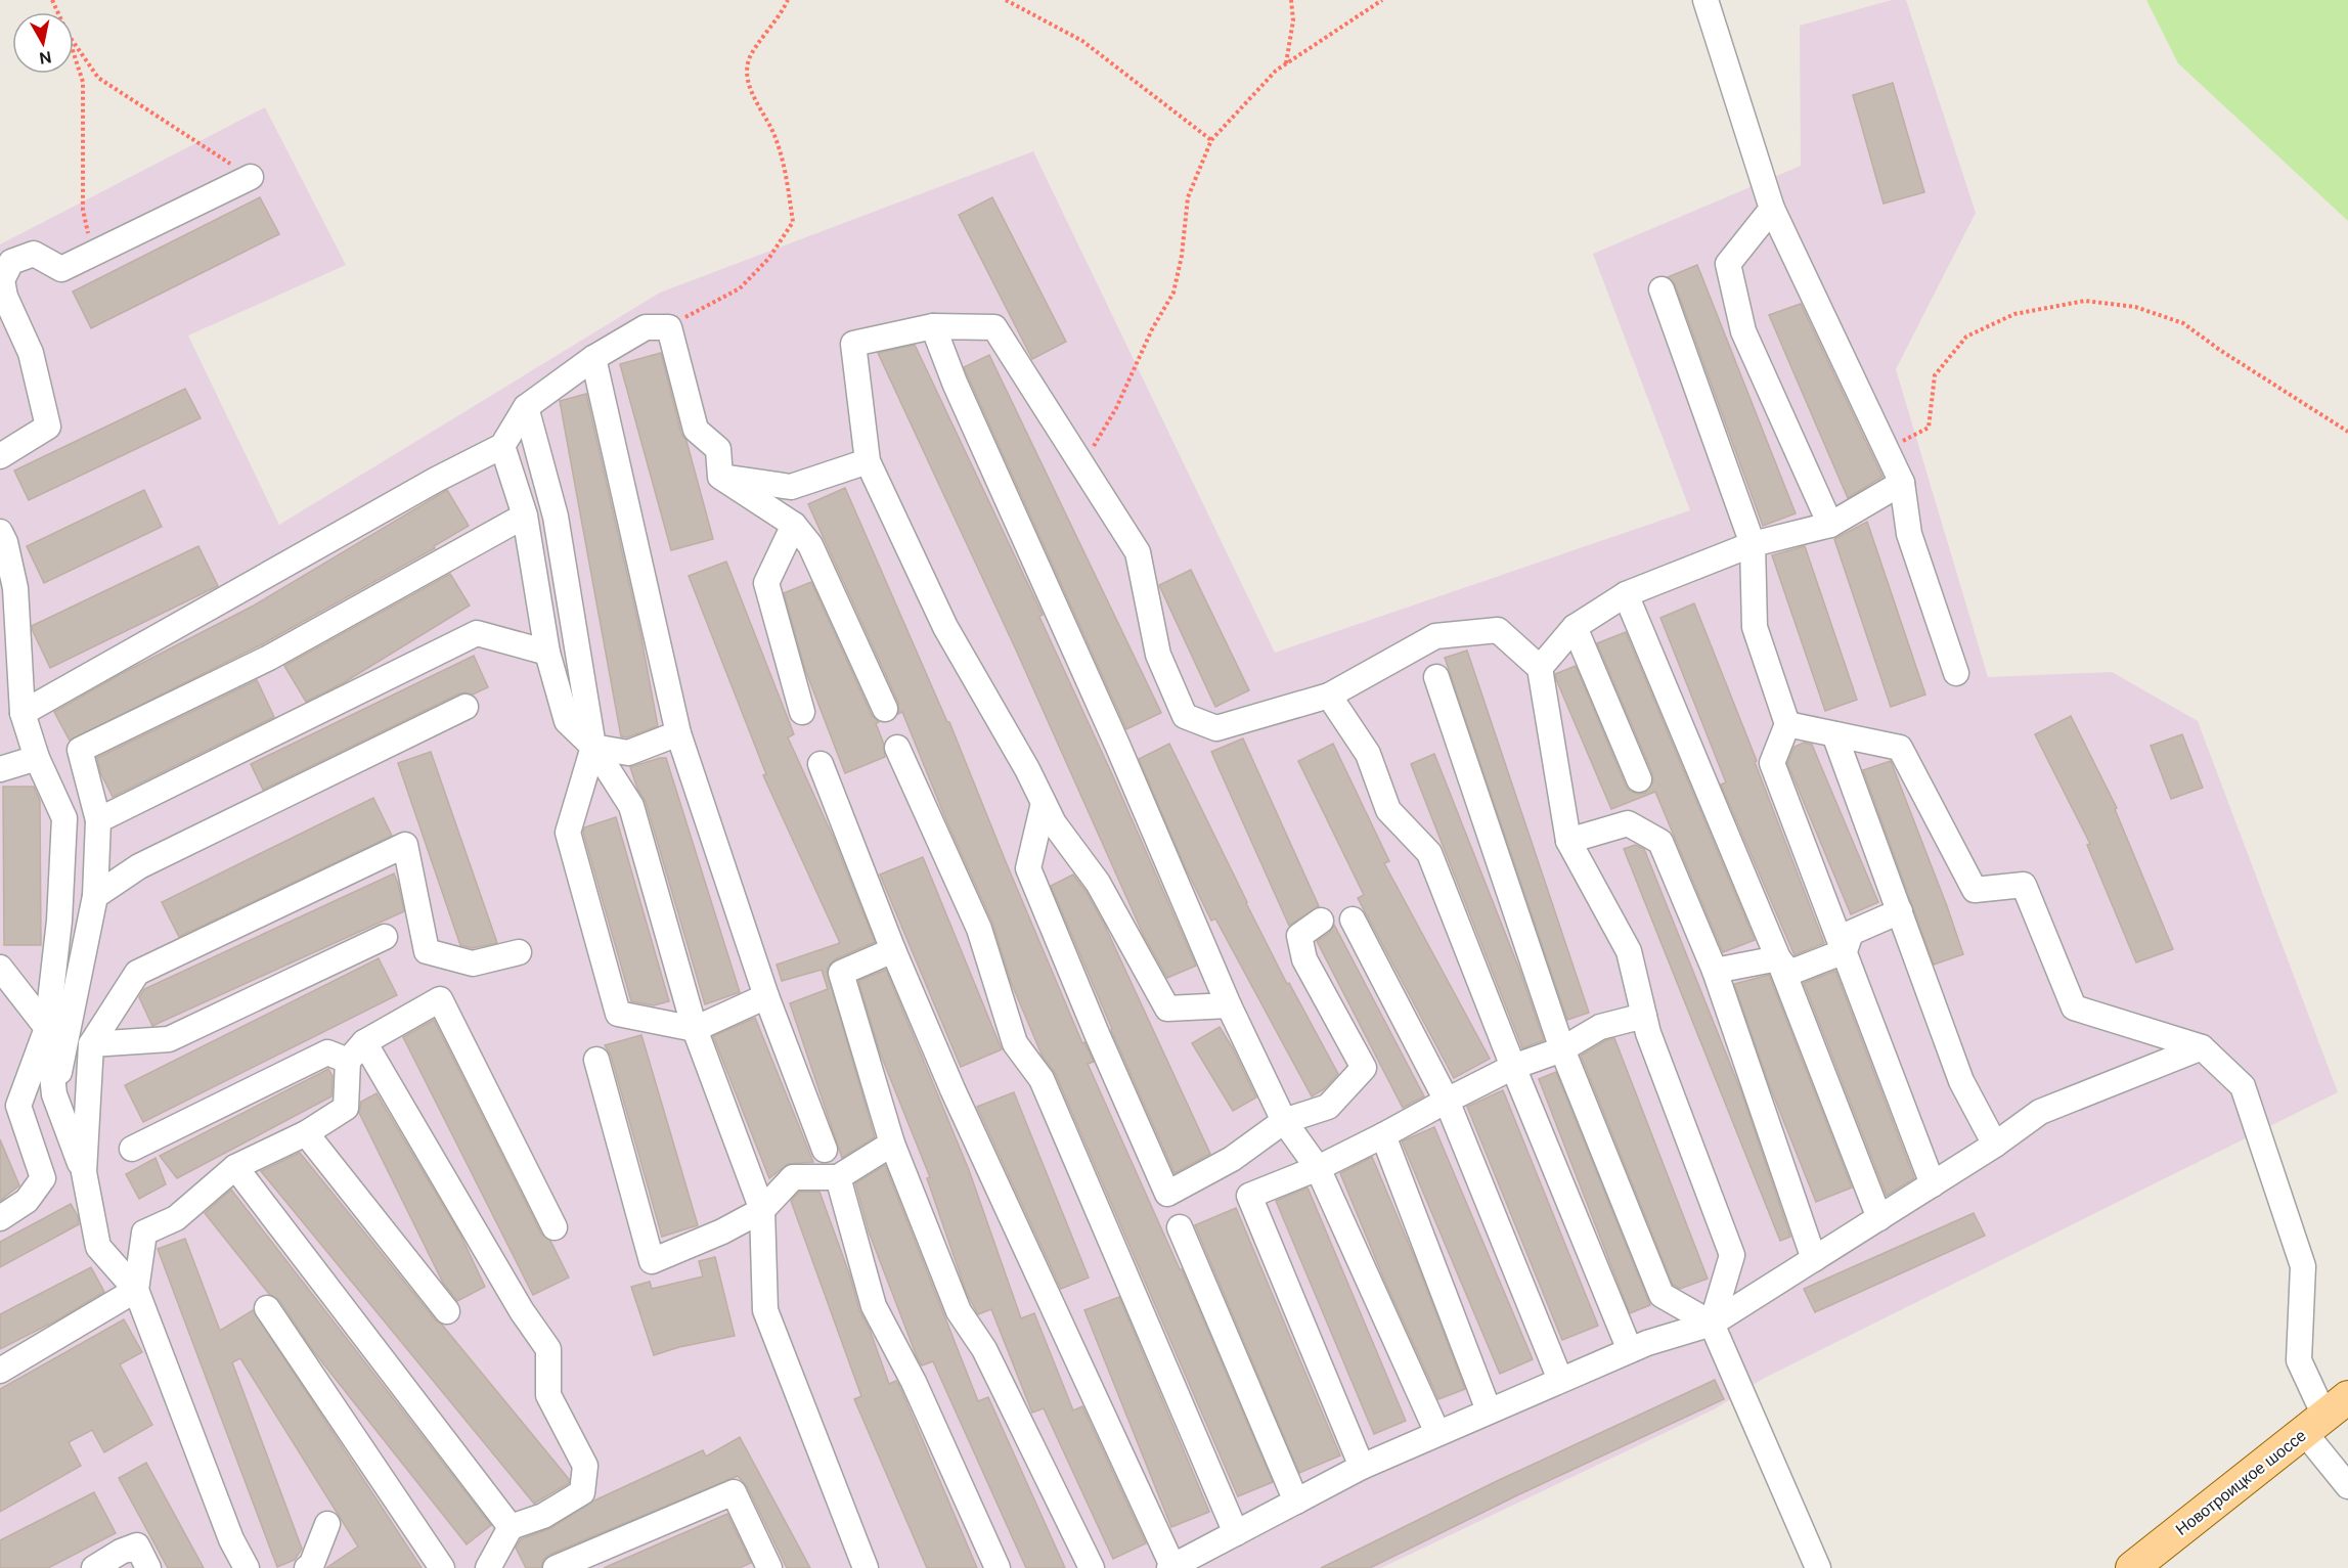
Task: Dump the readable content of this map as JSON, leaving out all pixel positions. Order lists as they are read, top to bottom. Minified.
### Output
{"streets":{"main road":["Новотроицкое шоссе"]},"north":"bottom"}
